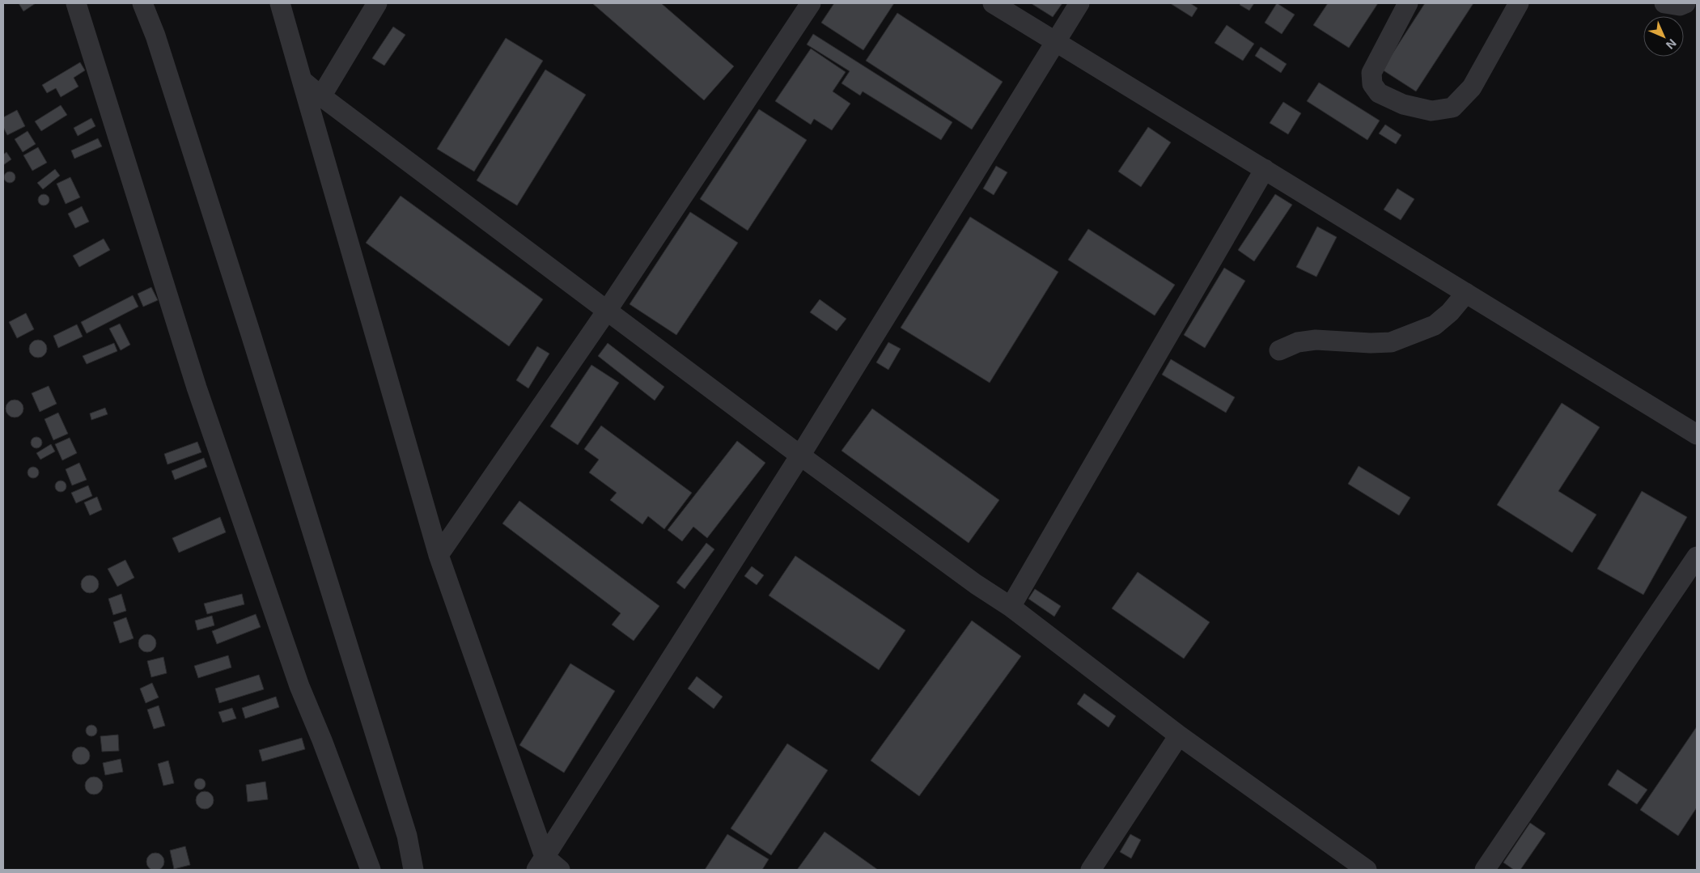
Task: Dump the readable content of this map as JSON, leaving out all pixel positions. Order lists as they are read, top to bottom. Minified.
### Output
{"north":"bottom right"}
